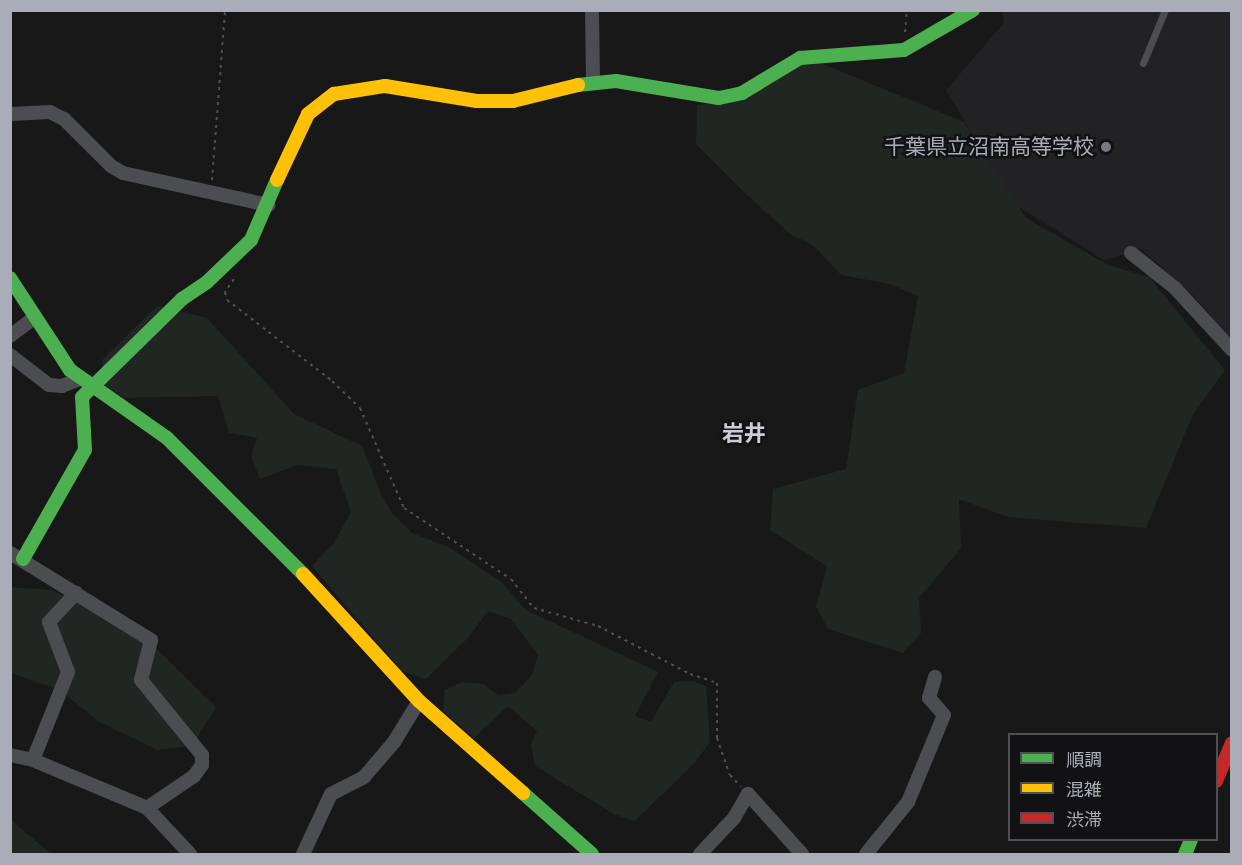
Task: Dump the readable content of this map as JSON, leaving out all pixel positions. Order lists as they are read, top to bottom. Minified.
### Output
{"districts":["岩井"],"places":["千葉県立沼南高等学校"],"legend":["順調","混雑","渋滞"]}
